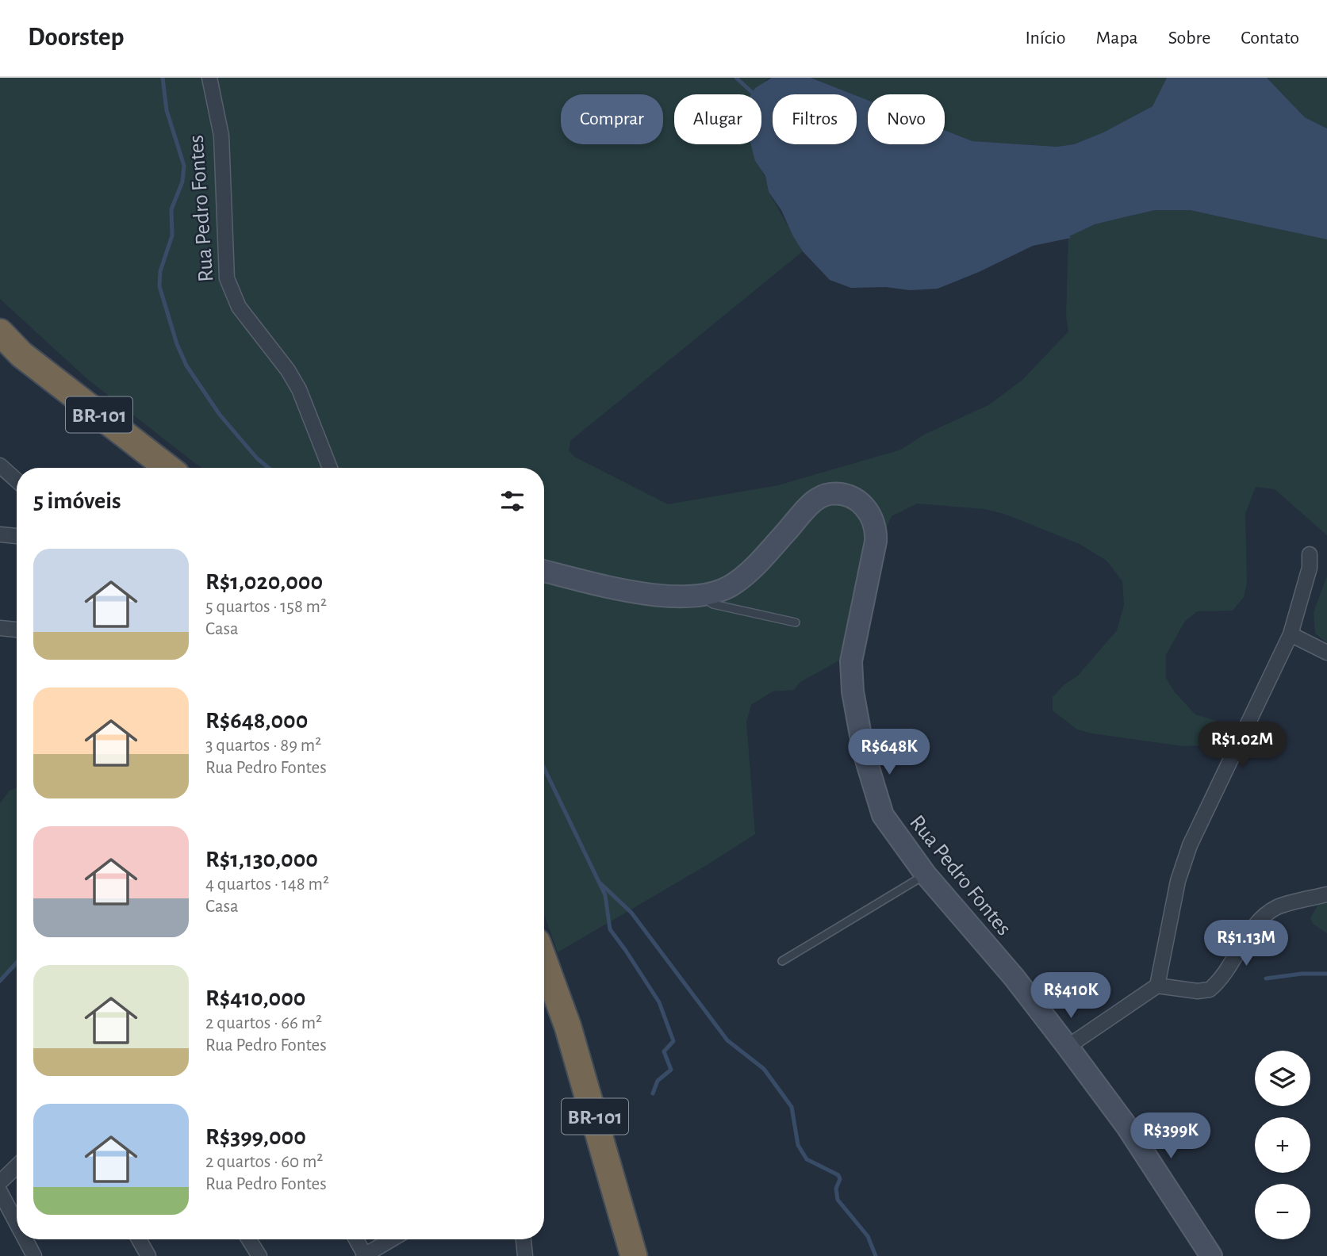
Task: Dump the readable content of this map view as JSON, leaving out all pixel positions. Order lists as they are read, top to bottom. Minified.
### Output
{"streets":{"highway":["BR-101"],"street":["Rua Pedro Fontes"]},"page":{"header":"Doorstep","nav":["Início","Mapa","Sobre","Contato"],"chip":["Comprar","Alugar","Filtros","Novo"],"heading":"5 imóveis","list":[{"name":"R$1,020,000","note":"5 quartos · 158 m² · Casa"},{"name":"R$648,000","note":"3 quartos · 89 m² · Rua Pedro Fontes"},{"name":"R$1,130,000","note":"4 quartos · 148 m² · Casa"},{"name":"R$410,000","note":"2 quartos · 66 m² · Rua Pedro Fontes"},{"name":"R$399,000","note":"2 quartos · 60 m² · Rua Pedro Fontes"}],"price":["R$1.02M","R$648K","R$1.13M","R$410K","R$399K"],"map_buttons":["+","−"]}}
